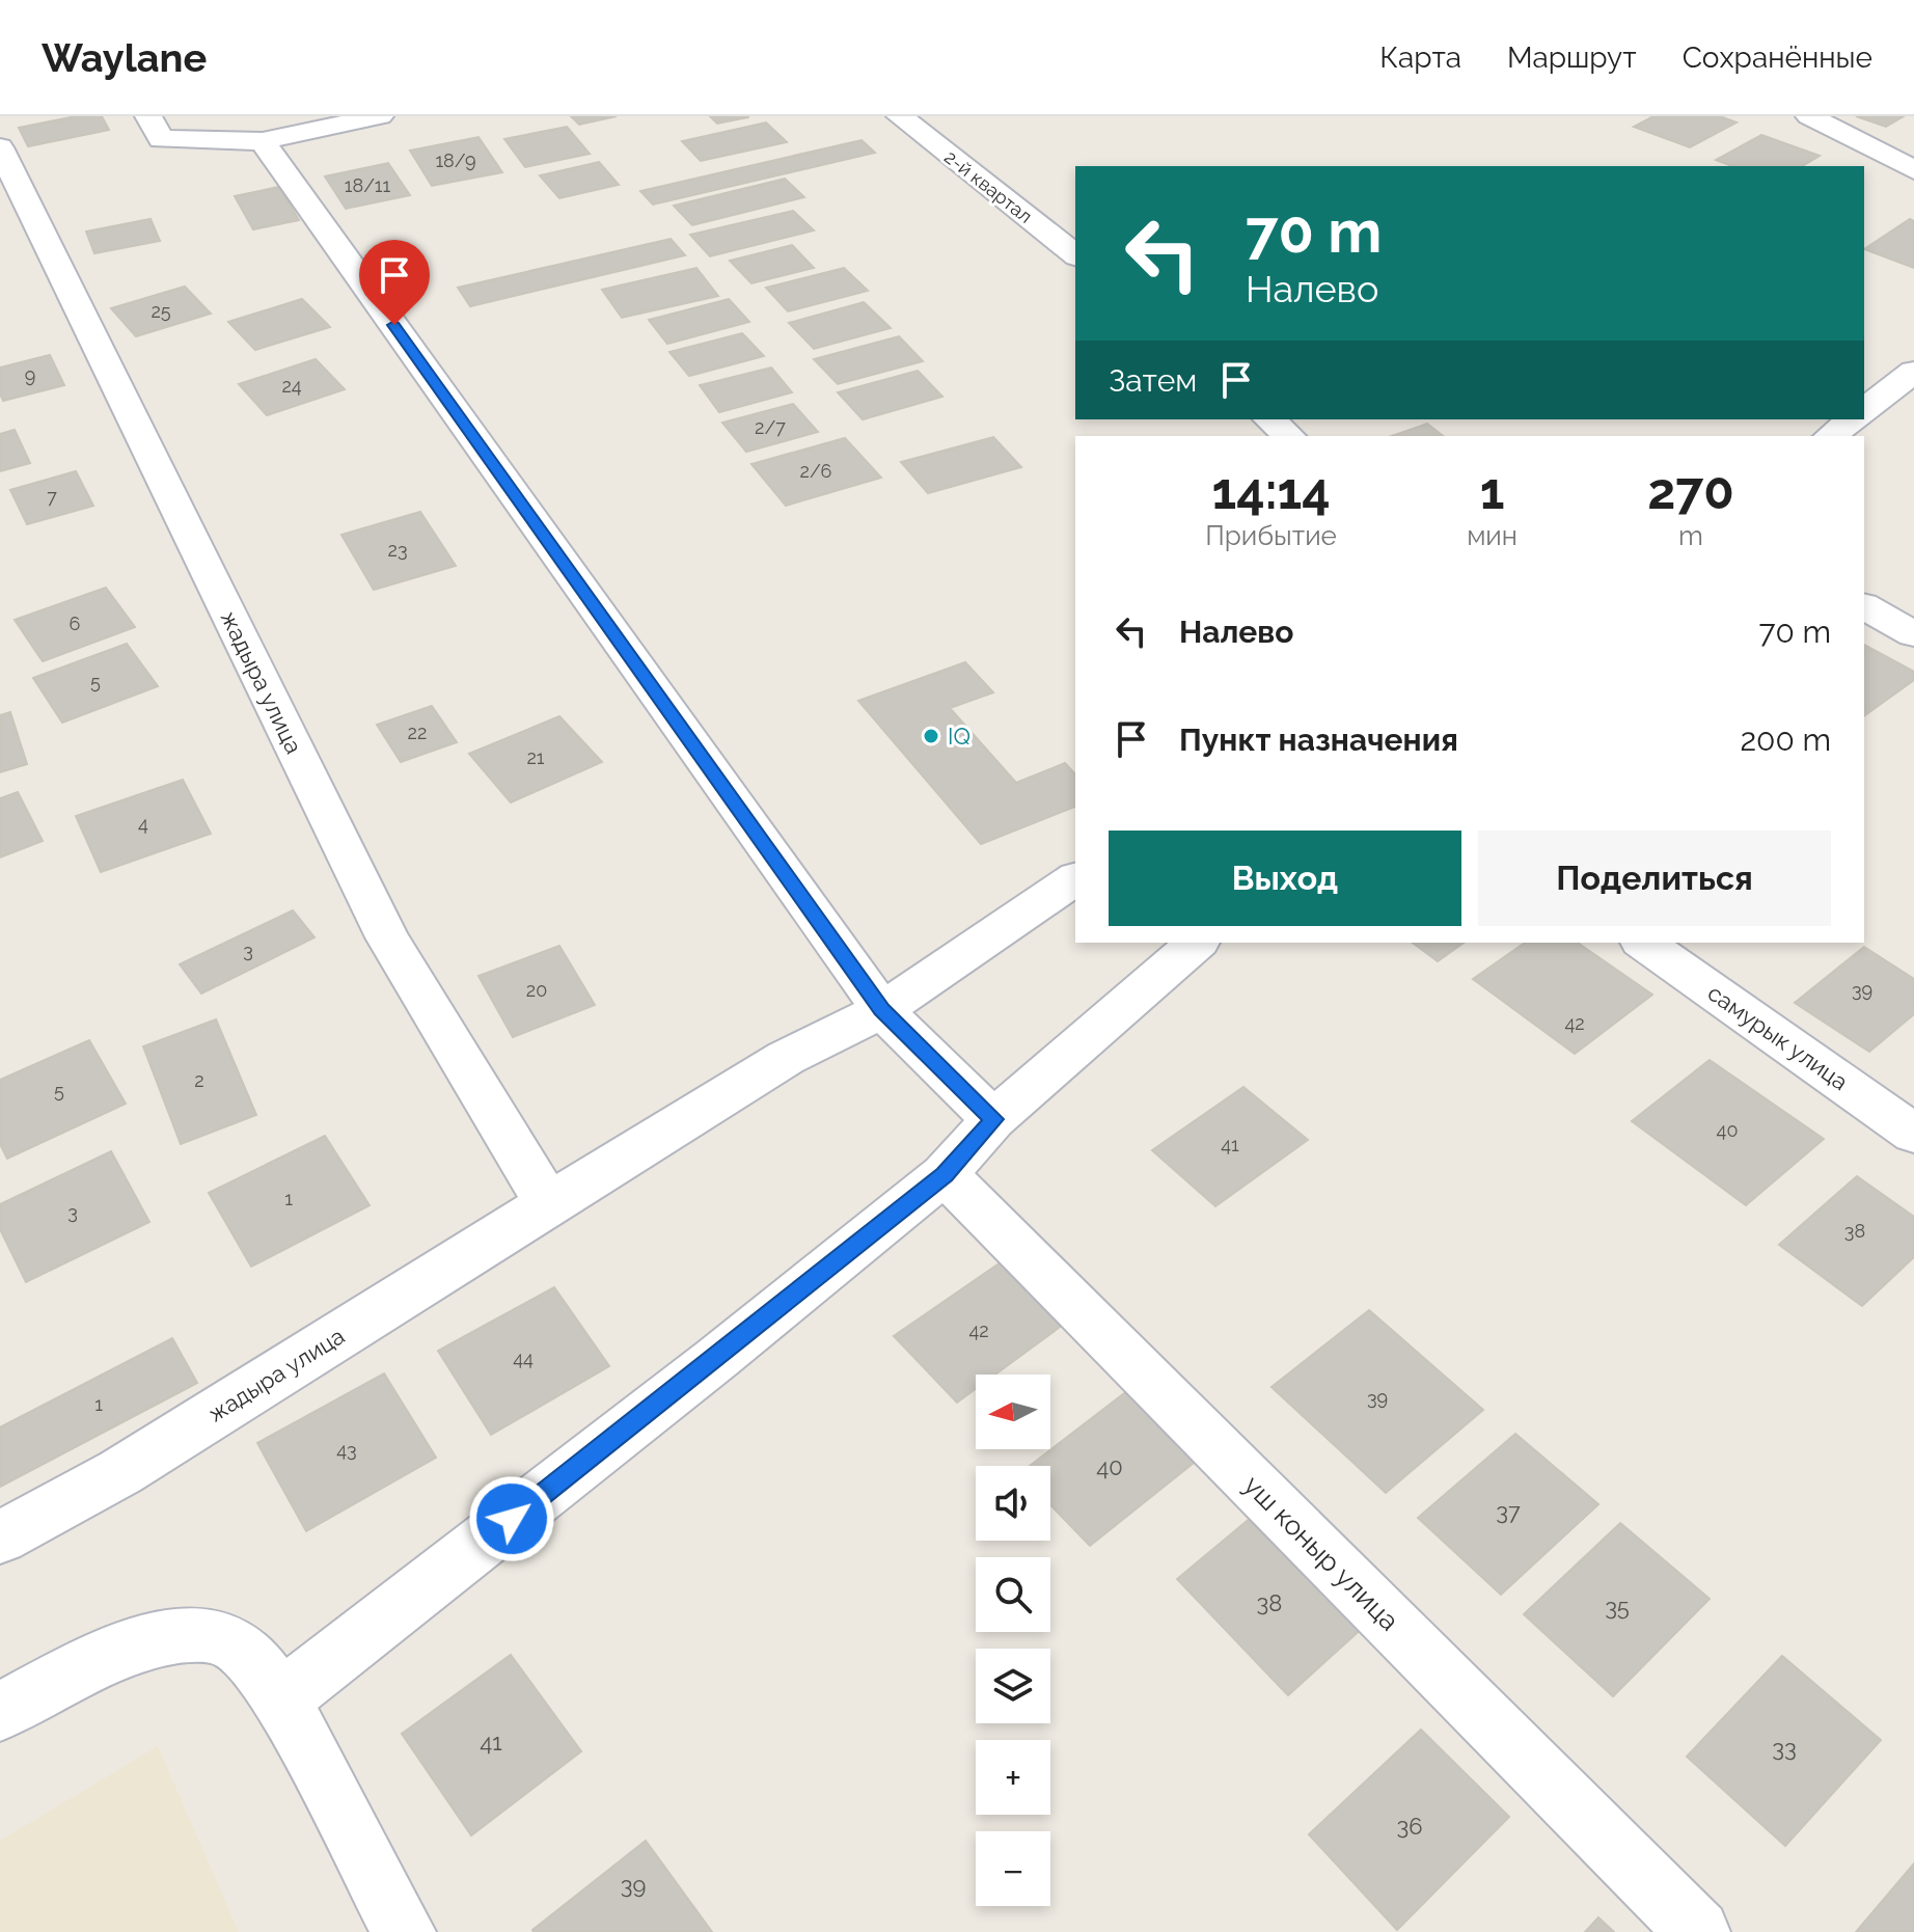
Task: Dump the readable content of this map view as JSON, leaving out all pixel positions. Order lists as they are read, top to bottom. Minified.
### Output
{"streets":{"street":["2-й квартал","жадыра улица","самурык улица","уш коныр улица"]},"places":["IQ"],"house_numbers":["18/9","18/11","25","9","24","2/7","2/6","7","23","6","5","22","21","4","3","20","39","42","2","5","40","41","1","3","38","42","44","39","1","43","40","37","38","35","41","33","36","39"],"north":"left","page":{"header":"Waylane","nav":["Карта","Маршрут","Сохранённые"],"turn":["70 m","Налево"],"then":"Затем","eta":["14:14","Прибытие","1","мин","270","m"],"list":[{"name":"Налево","value":"70 m"},{"name":"Пункт назначения","value":"200 m"}],"buttons":["Выход","Поделиться"],"map_buttons":["+","−"]}}
